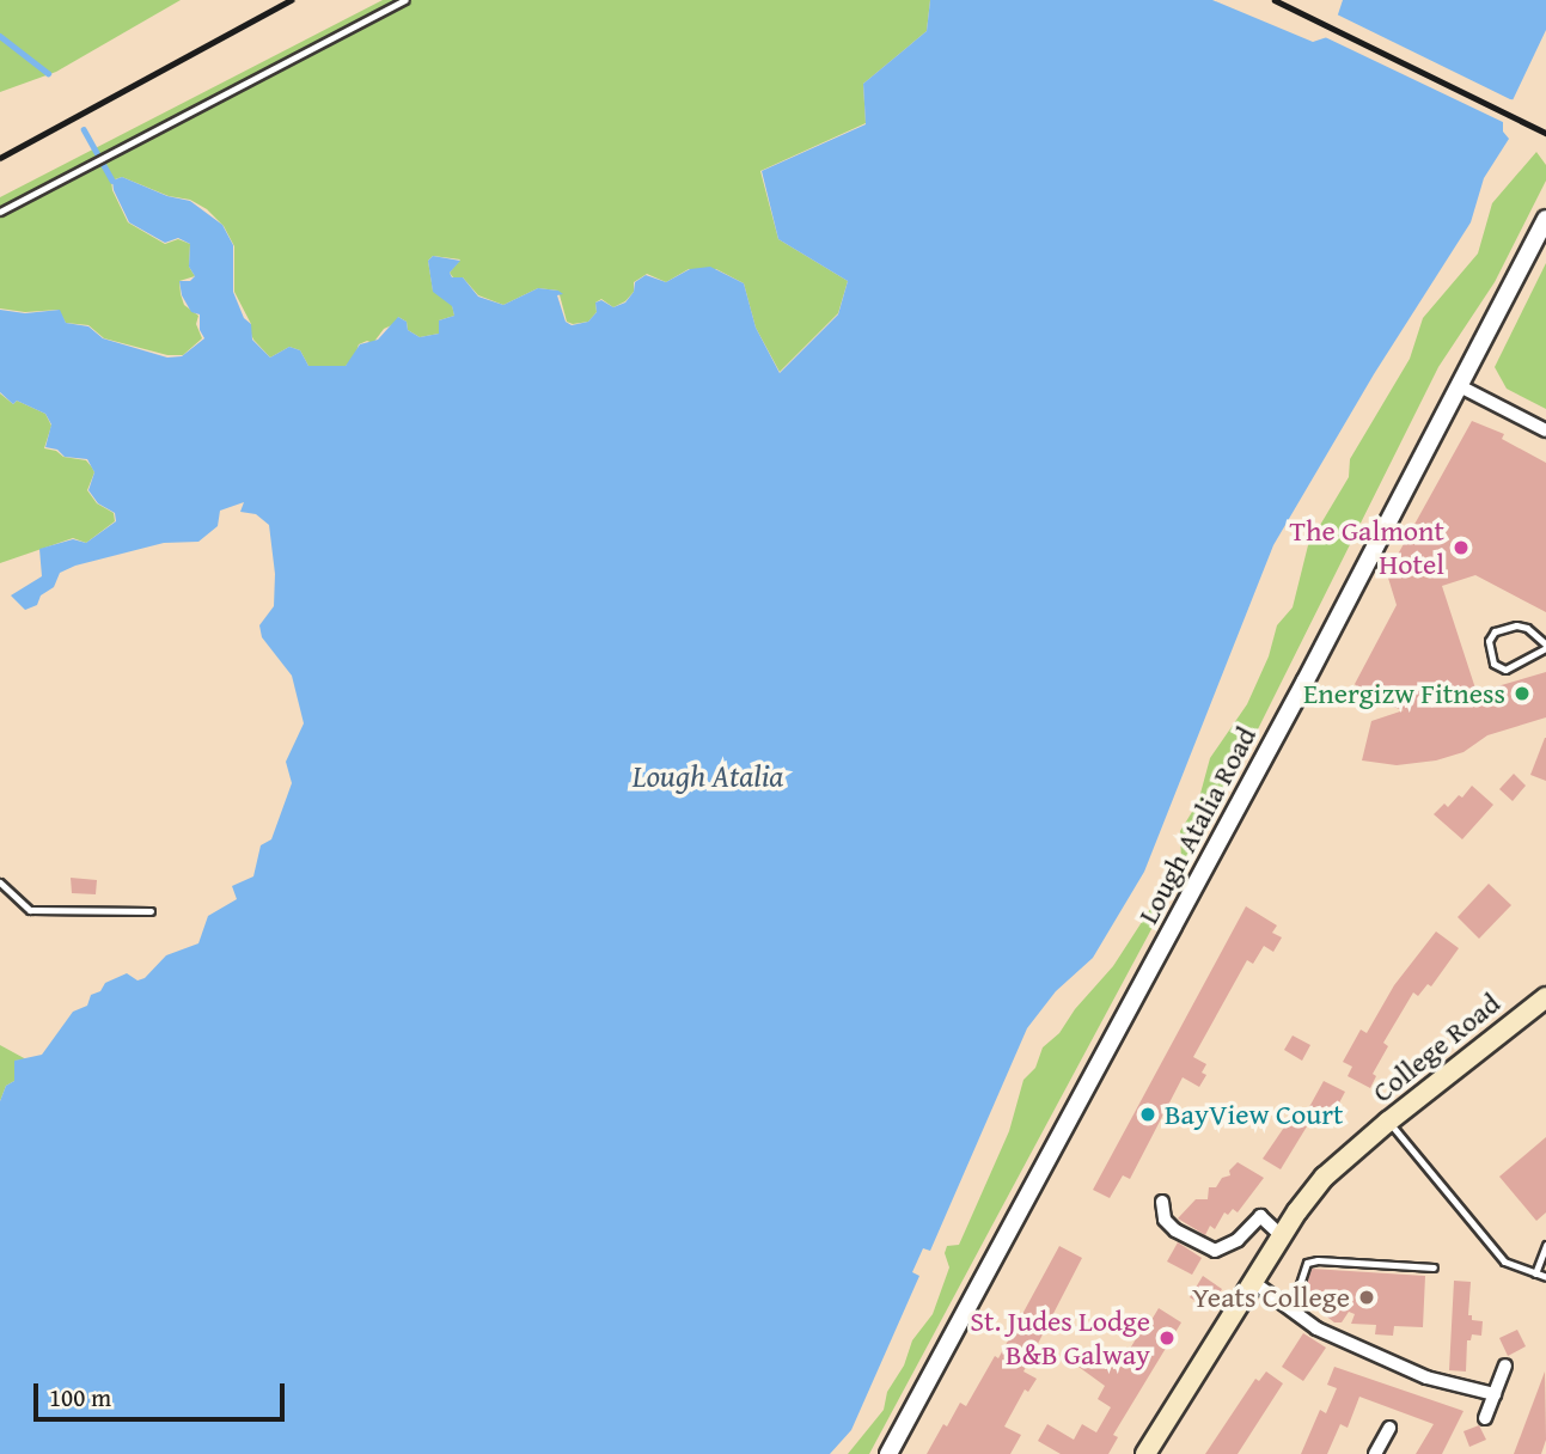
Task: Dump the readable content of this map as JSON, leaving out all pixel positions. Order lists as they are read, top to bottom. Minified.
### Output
{"streets":{"main road":["College Road"],"street":["Lough Atalia Road"]},"water":["Lough Atalia"],"places":["The Galmont Hotel","Energizw Fitness","BayView Court","Yeats College","St. Judes Lodge B&B Galway"],"scale_bar":"100 m"}
